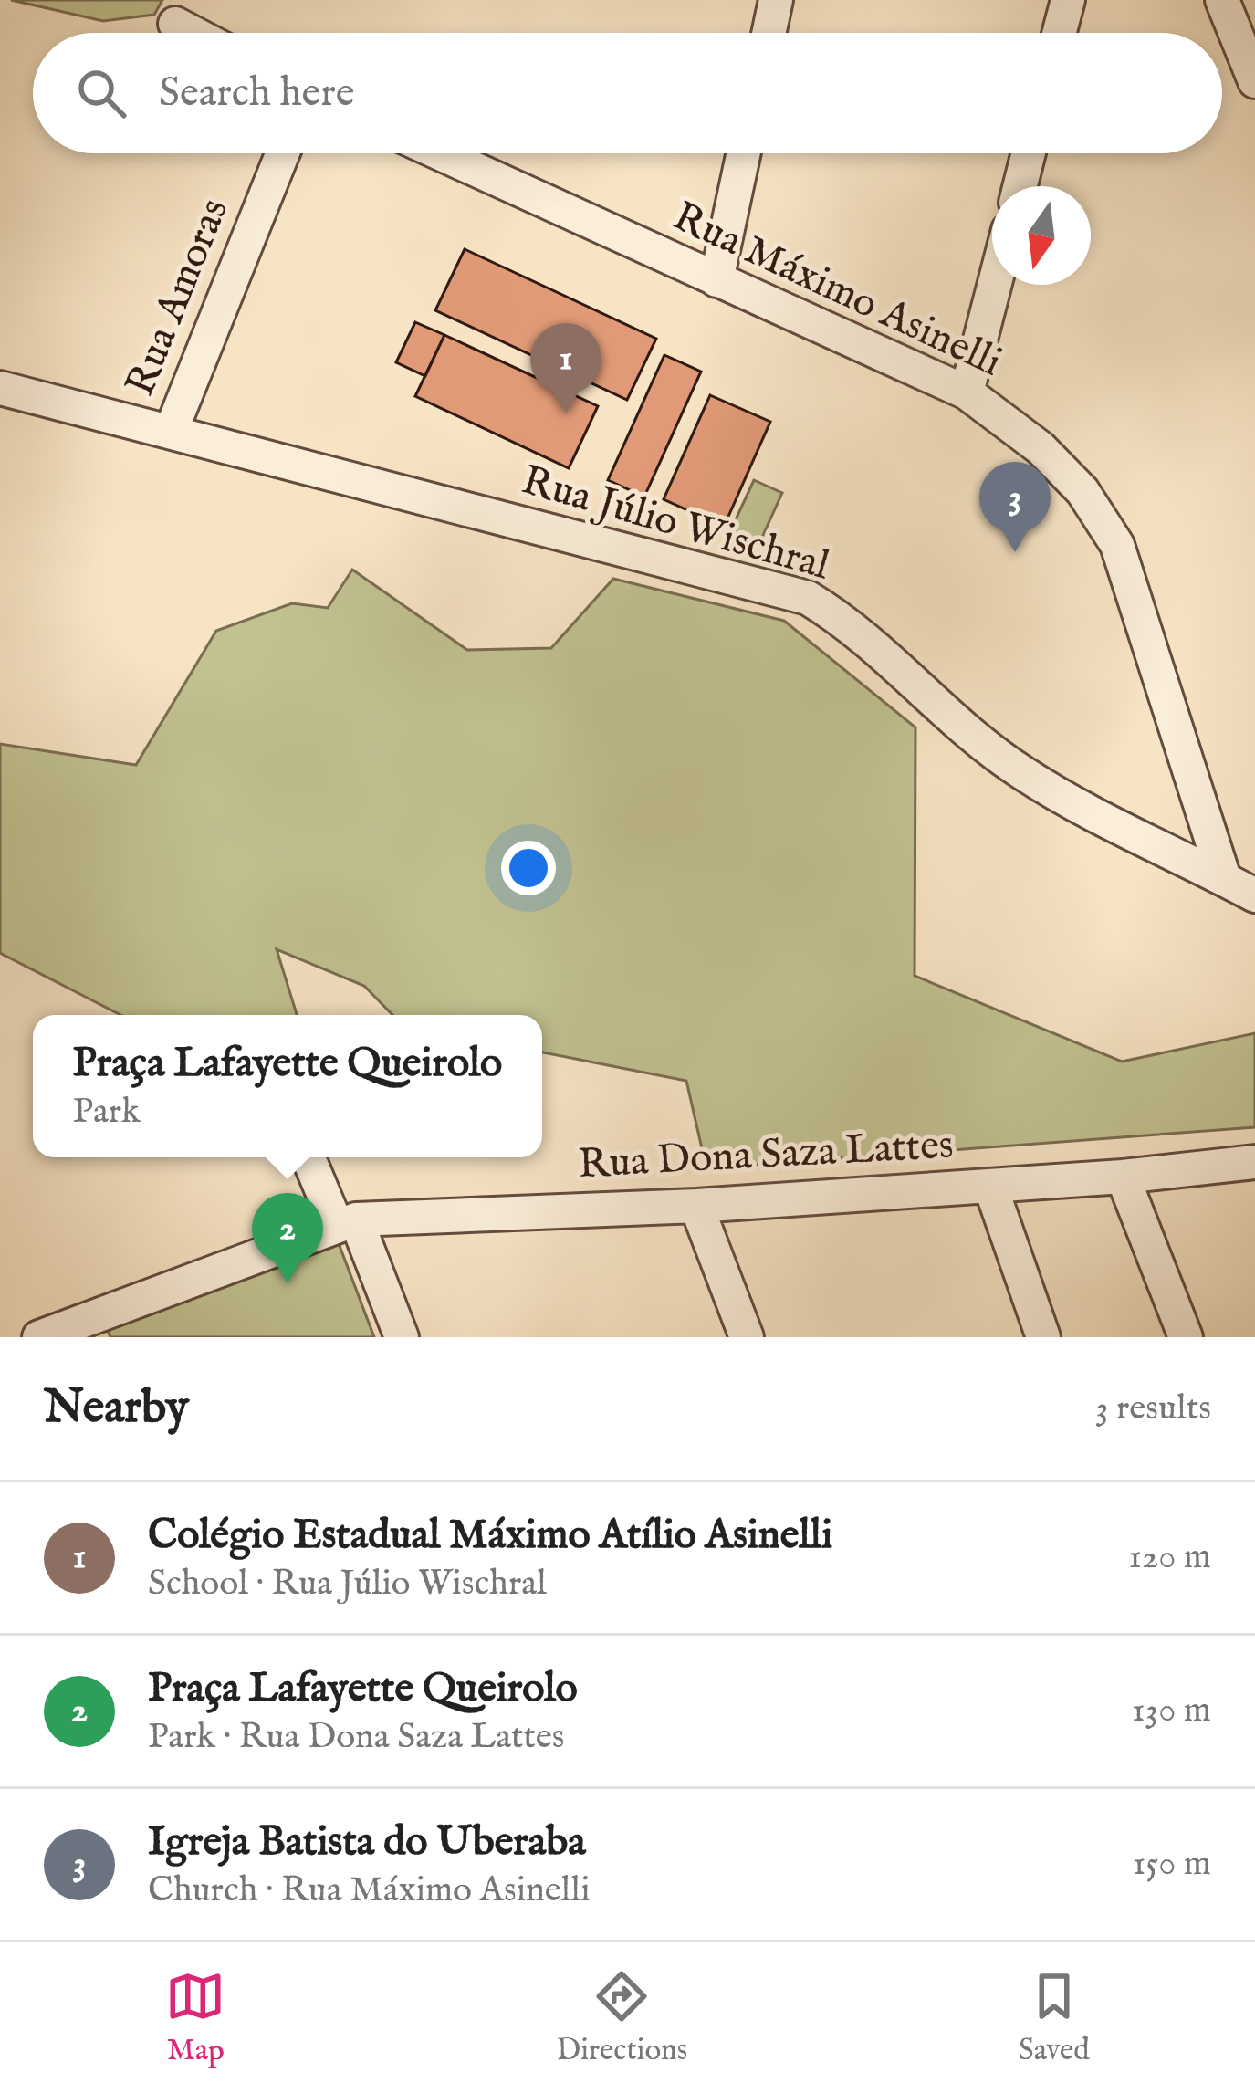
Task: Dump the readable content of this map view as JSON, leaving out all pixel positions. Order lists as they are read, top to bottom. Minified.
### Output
{"streets":{"street":["Rua Máximo Asinelli","Rua Amoras","Rua Júlio Wischral","Rua Dona Saza Lattes"]},"crossings":[["Rua Máximo Asinelli","Rua Júlio Wischral"],["Rua Amoras","Rua Júlio Wischral"]],"north":"bottom","page":{"search":"Search here","pins":["1","3","2"],"popup":["Praça Lafayette Queirolo","Park"],"heading":["Nearby","3 results"],"list":[{"mark":"1","name":"Colégio Estadual Máximo Atílio Asinelli","note":"School · Rua Júlio Wischral","value":"120 m"},{"mark":"2","name":"Praça Lafayette Queirolo","note":"Park · Rua Dona Saza Lattes","value":"130 m"},{"mark":"3","name":"Igreja Batista do Uberaba","note":"Church · Rua Máximo Asinelli","value":"150 m"}],"nav":["Map","Directions","Saved"]}}
